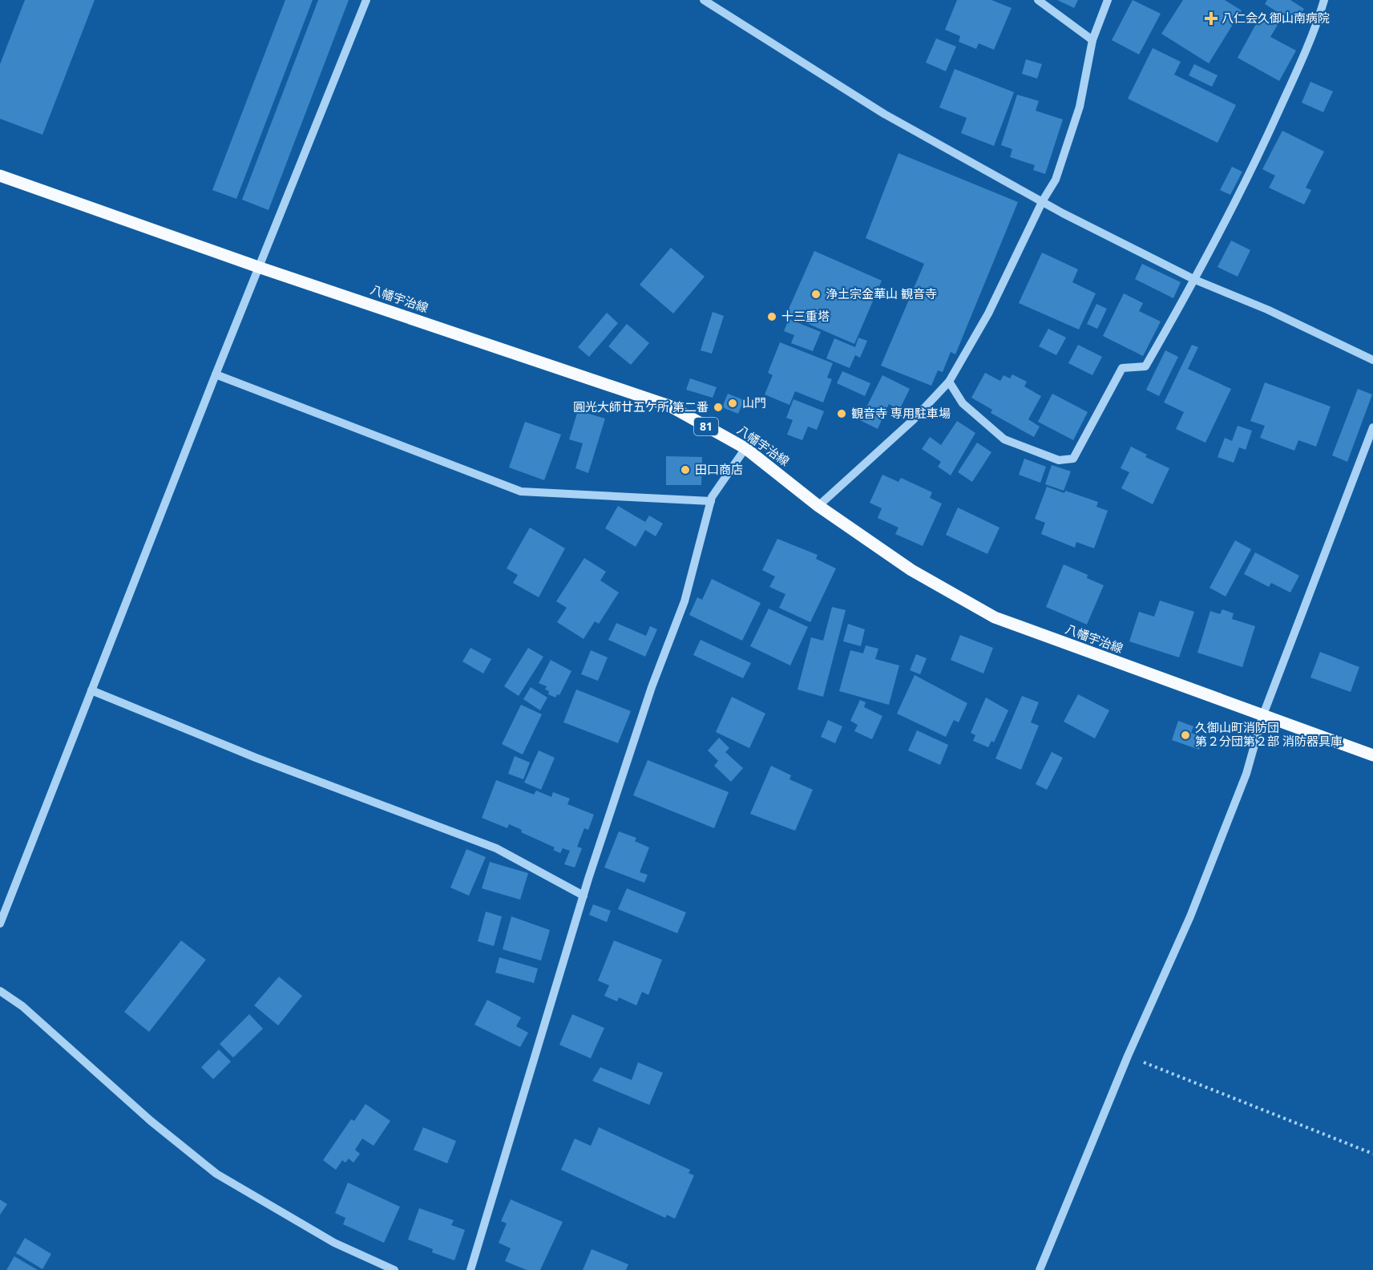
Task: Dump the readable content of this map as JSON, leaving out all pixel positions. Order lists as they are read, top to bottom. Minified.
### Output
{"streets":{"main road":["八幡宇治線","81"]},"places":{"health":["八仁会久御山南病院"],"other":["浄土宗金華山 観音寺","十三重塔","山門","圓光大師廿五ケ所 第二番","観音寺 専用駐車場","田口商店","久御山町消防団 第２分団第２部 消防器具庫"]}}
